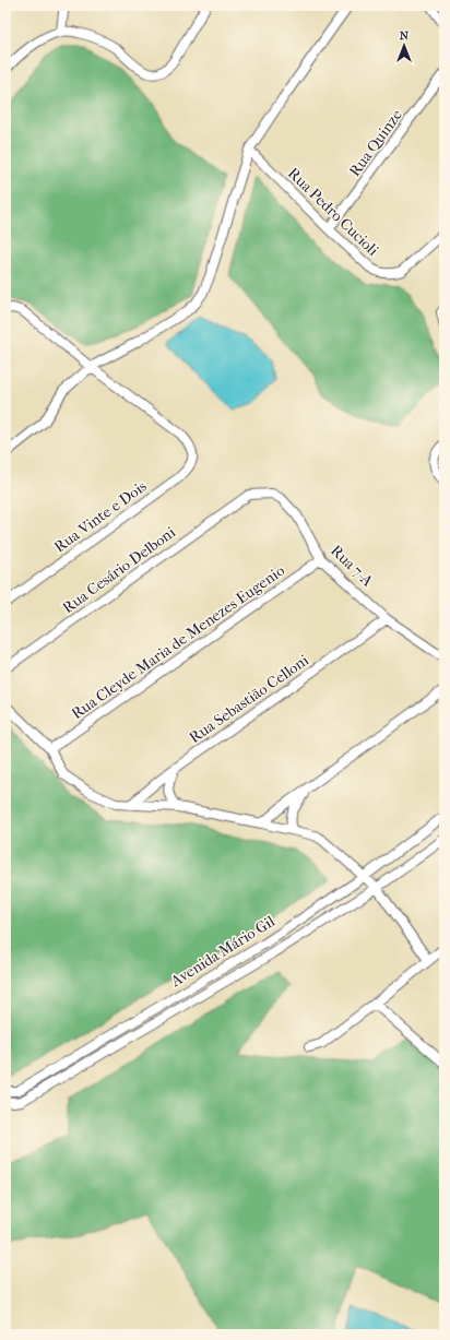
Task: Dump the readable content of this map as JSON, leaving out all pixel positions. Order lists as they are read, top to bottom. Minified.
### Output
{"streets":{"street":["Rua Quinze","Rua Pedro Cucioli","Rua Vinte e Dois","Rua 7-A","Rua Cesário Delboni","Rua Cleyde Maria de Menezes Eugenio","Rua Sebastião Celloni","Avenida Mário Gil"]},"crossings":[["Rua Quinze","Rua Pedro Cucioli"],["Rua 7-A","Rua Cesário Delboni"],["Rua 7-A","Rua Cleyde Maria de Menezes Eugenio"],["Rua 7-A","Rua Sebastião Celloni"]],"north":"top"}
